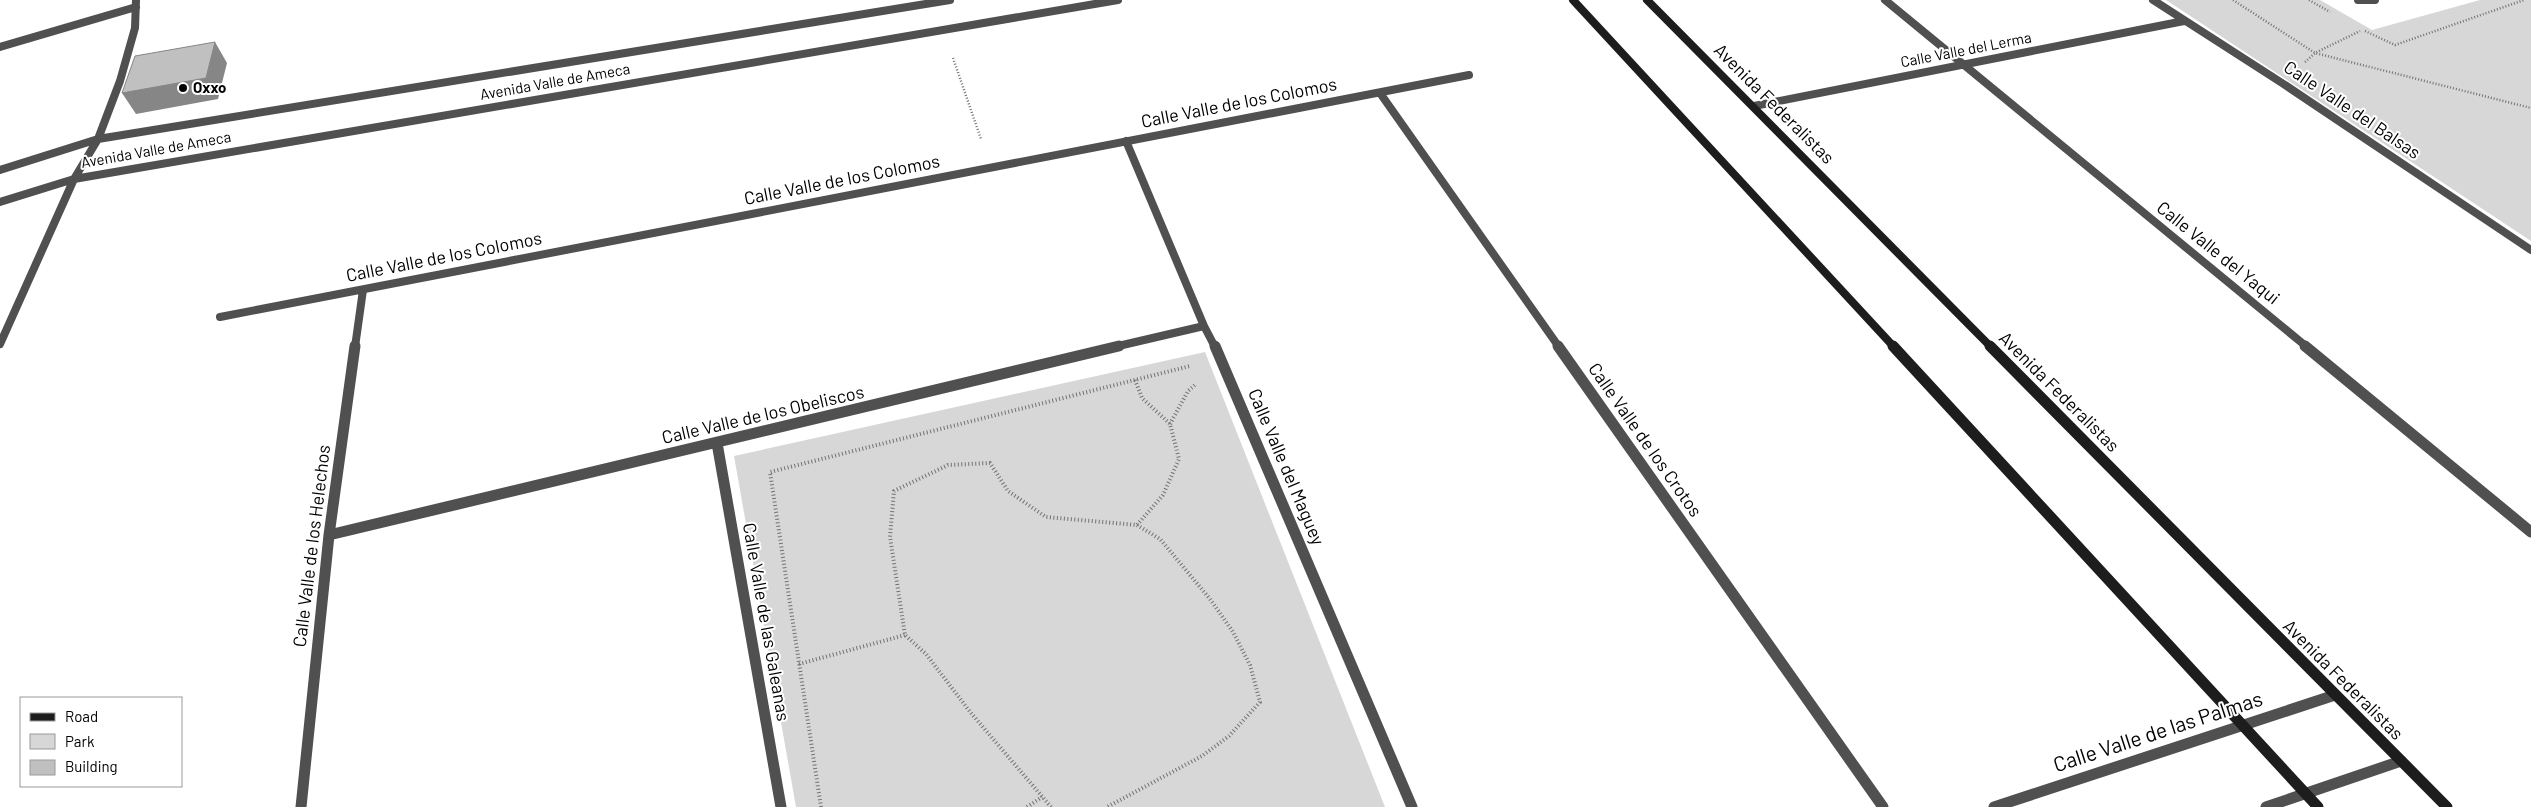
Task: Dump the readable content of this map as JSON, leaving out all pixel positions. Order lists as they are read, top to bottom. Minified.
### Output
{"streets":{"street":["Calle Valle del Lerma","Avenida Valle de Ameca","Calle Valle de los Colomos","Avenida Federalistas","Calle Valle del Balsas","Calle Valle del Yaqui","Calle Valle de los Obeliscos","Calle Valle de los Crotos","Calle Valle del Maguey","Calle Valle de los Helechos","Calle Valle de las Galeanas","Calle Valle de las Palmas"]},"crossings":[["Calle Valle del Lerma","Avenida Federalistas"],["Calle Valle del Lerma","Calle Valle del Balsas"],["Calle Valle del Lerma","Calle Valle del Yaqui"],["Calle Valle de los Colomos","Calle Valle de los Crotos"],["Calle Valle de los Colomos","Calle Valle del Maguey"],["Calle Valle de los Colomos","Calle Valle de los Helechos"],["Avenida Federalistas","Calle Valle de las Palmas"],["Calle Valle de los Obeliscos","Calle Valle del Maguey"],["Calle Valle de los Obeliscos","Calle Valle de los Helechos"],["Calle Valle de los Obeliscos","Calle Valle de las Galeanas"]],"places":["Oxxo"],"legend":["Road","Park","Building"]}
